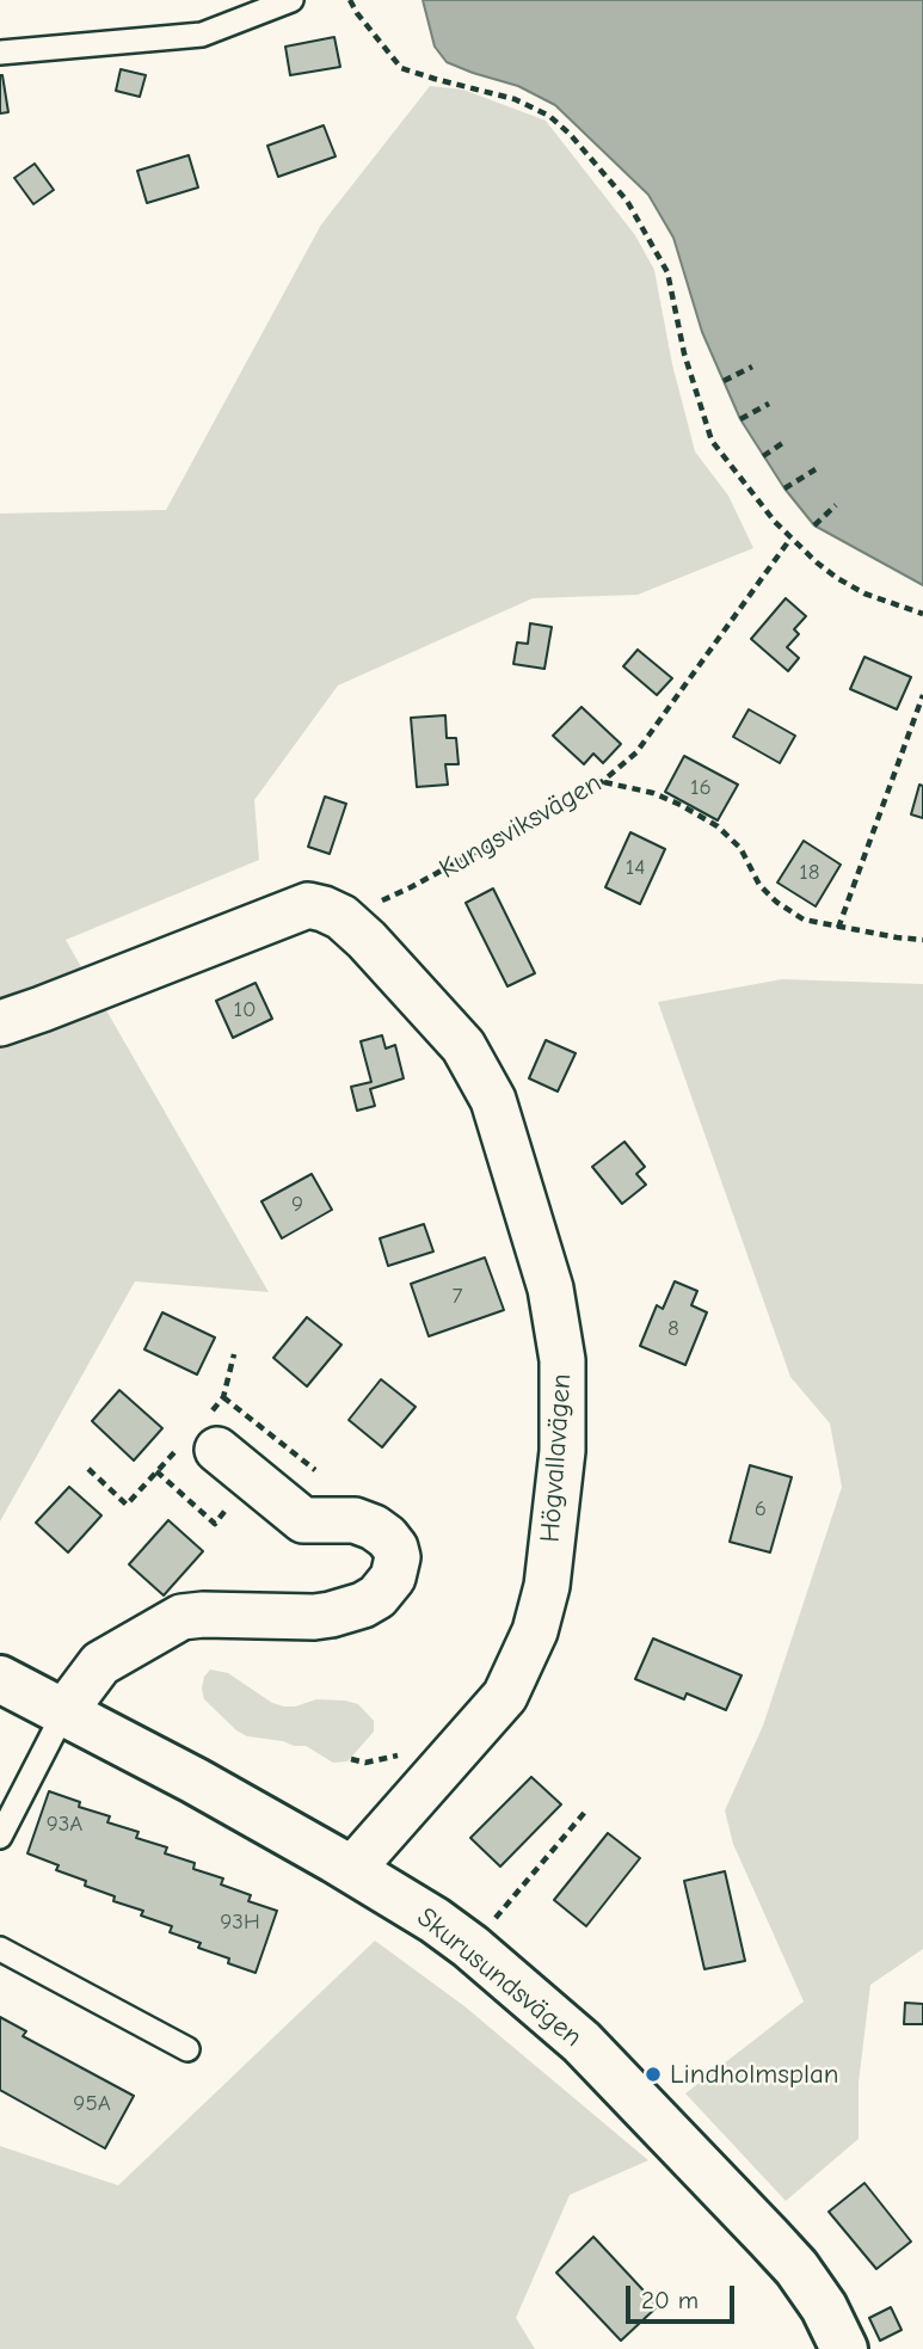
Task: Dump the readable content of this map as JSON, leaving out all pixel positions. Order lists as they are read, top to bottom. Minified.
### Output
{"streets":{"street":["Högvallavägen","Skurusundsvägen"],"path":["Kungsviksvägen"]},"crossings":[["Kungsviksvägen","Högvallavägen"],["Högvallavägen","Skurusundsvägen"]],"places":["Lindholmsplan"],"house_numbers":["16","14","18","10","9","7","8","6","93A","93H","95A"],"scale_bar":"20 m"}
